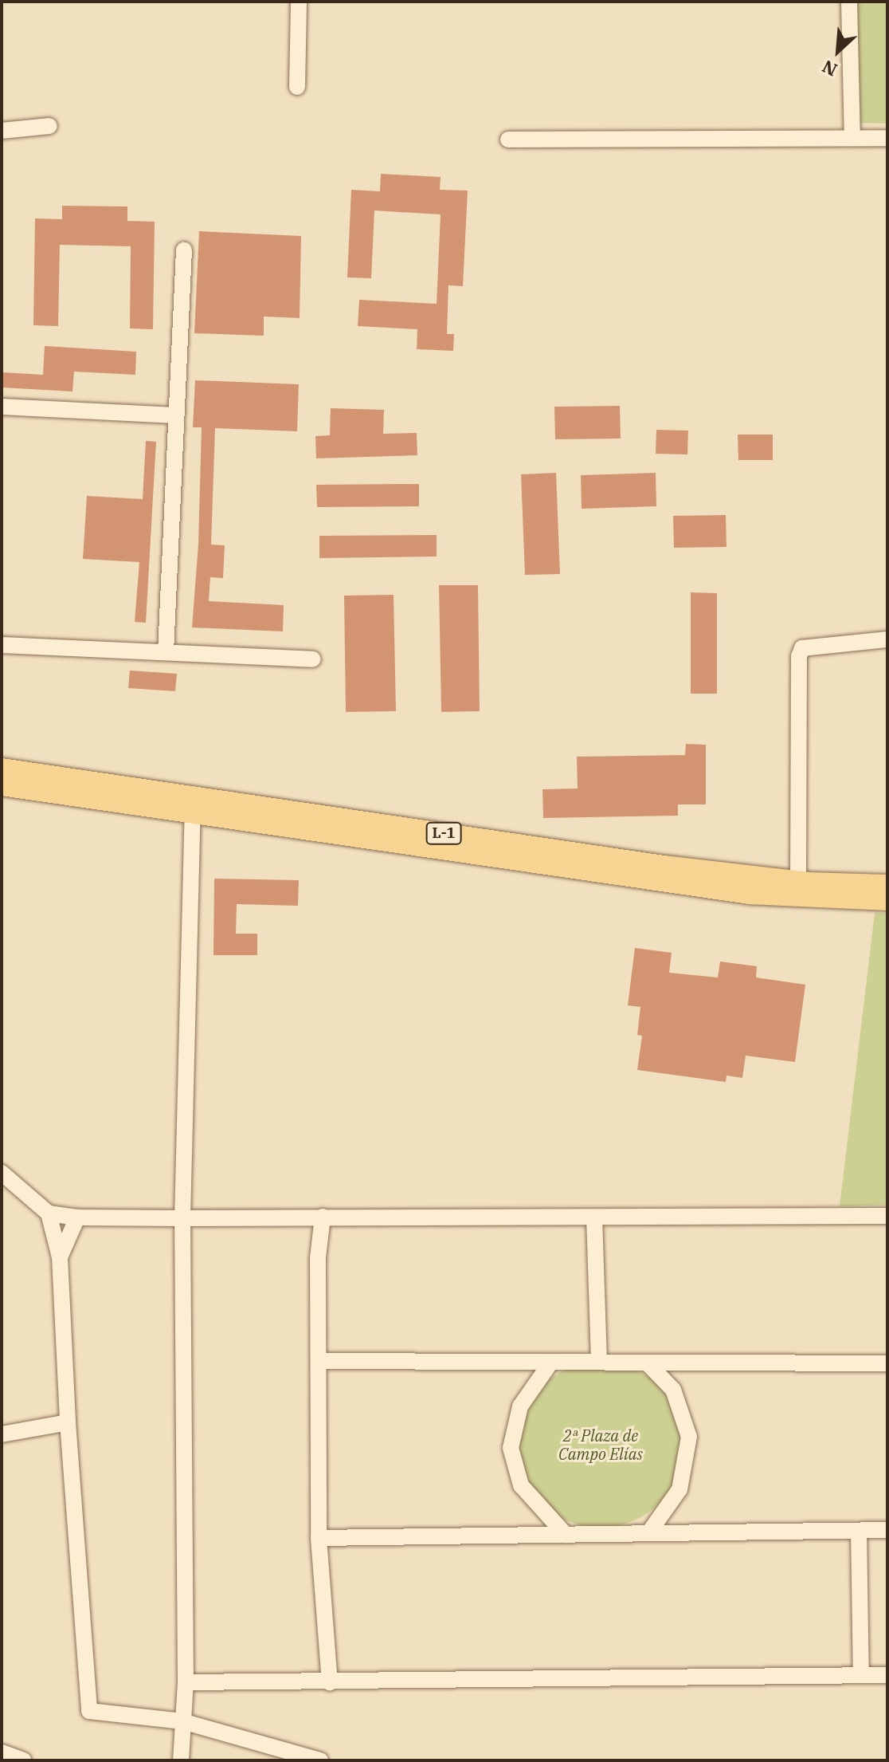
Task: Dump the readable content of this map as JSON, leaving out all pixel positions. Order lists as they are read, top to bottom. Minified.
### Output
{"streets":{"main road":["L-1"]},"parks":["2ª Plaza de Campo Elías"],"north":"bottom left"}
